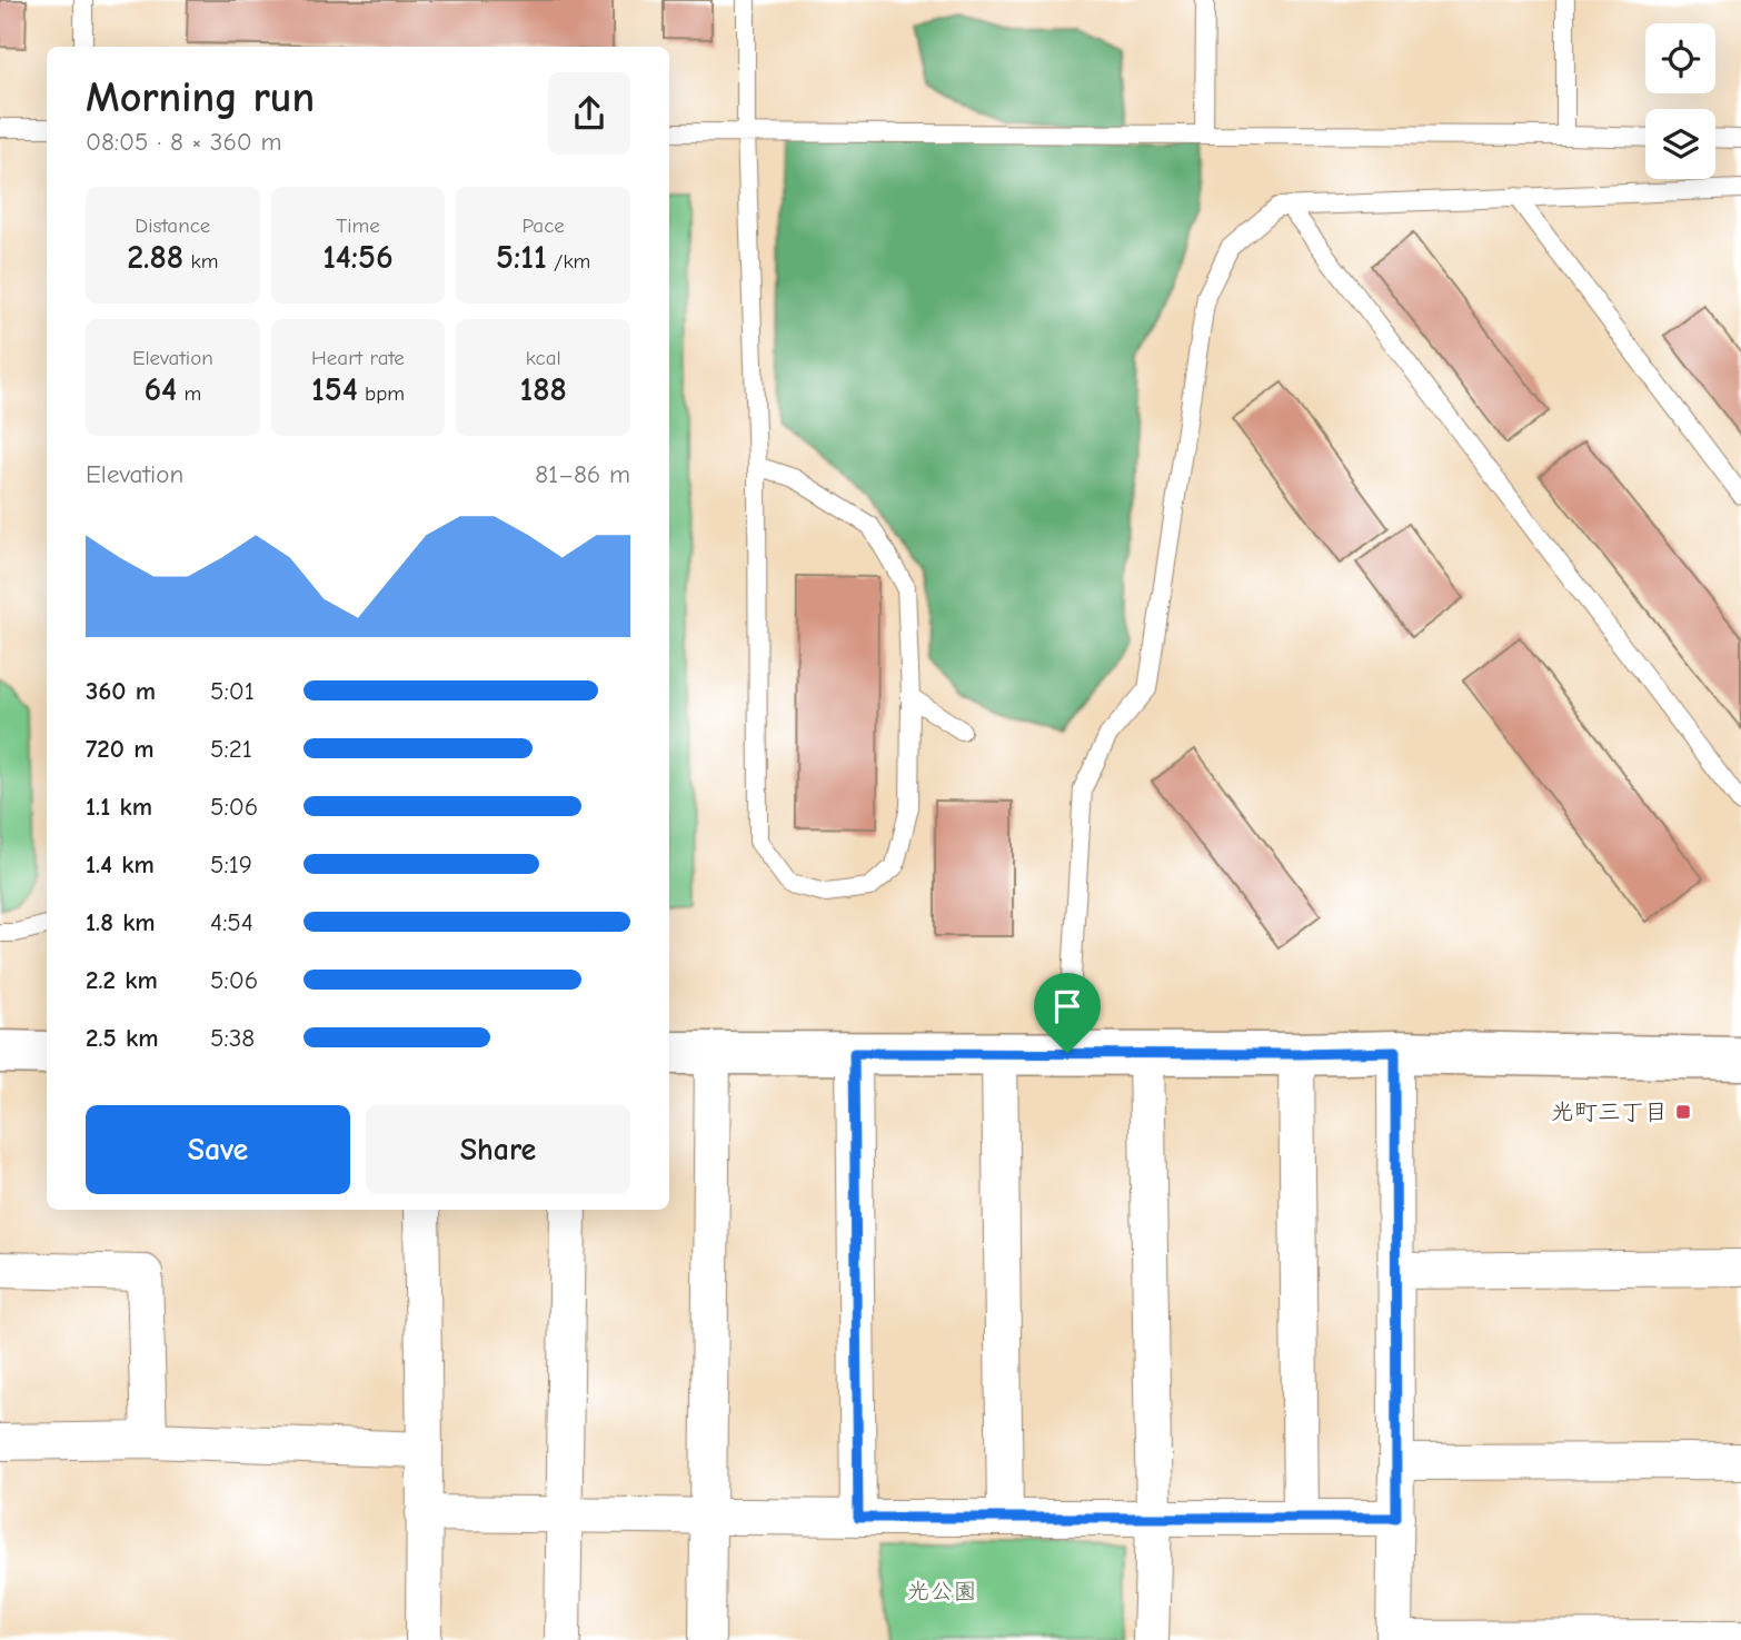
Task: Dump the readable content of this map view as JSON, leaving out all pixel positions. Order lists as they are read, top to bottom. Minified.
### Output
{"parks":["光公園"],"places":{"transit":["光町三丁目"]},"page":{"heading":["Morning run","08:05 · 8 × 360 m"],"stats":[["Distance","2.88 km"],["Time","14:56"],["Pace","5:11 /km"],["Elevation","64 m"],["Heart rate","154 bpm"],["kcal","188"]],"chart":["Elevation","81–86 m"],"list":[{"name":"360 m","note":"5:01"},{"name":"720 m","note":"5:21"},{"name":"1.1 km","note":"5:06"},{"name":"1.4 km","note":"5:19"},{"name":"1.8 km","note":"4:54"},{"name":"2.2 km","note":"5:06"},{"name":"2.5 km","note":"5:38"}],"buttons":["Save","Share"]}}
